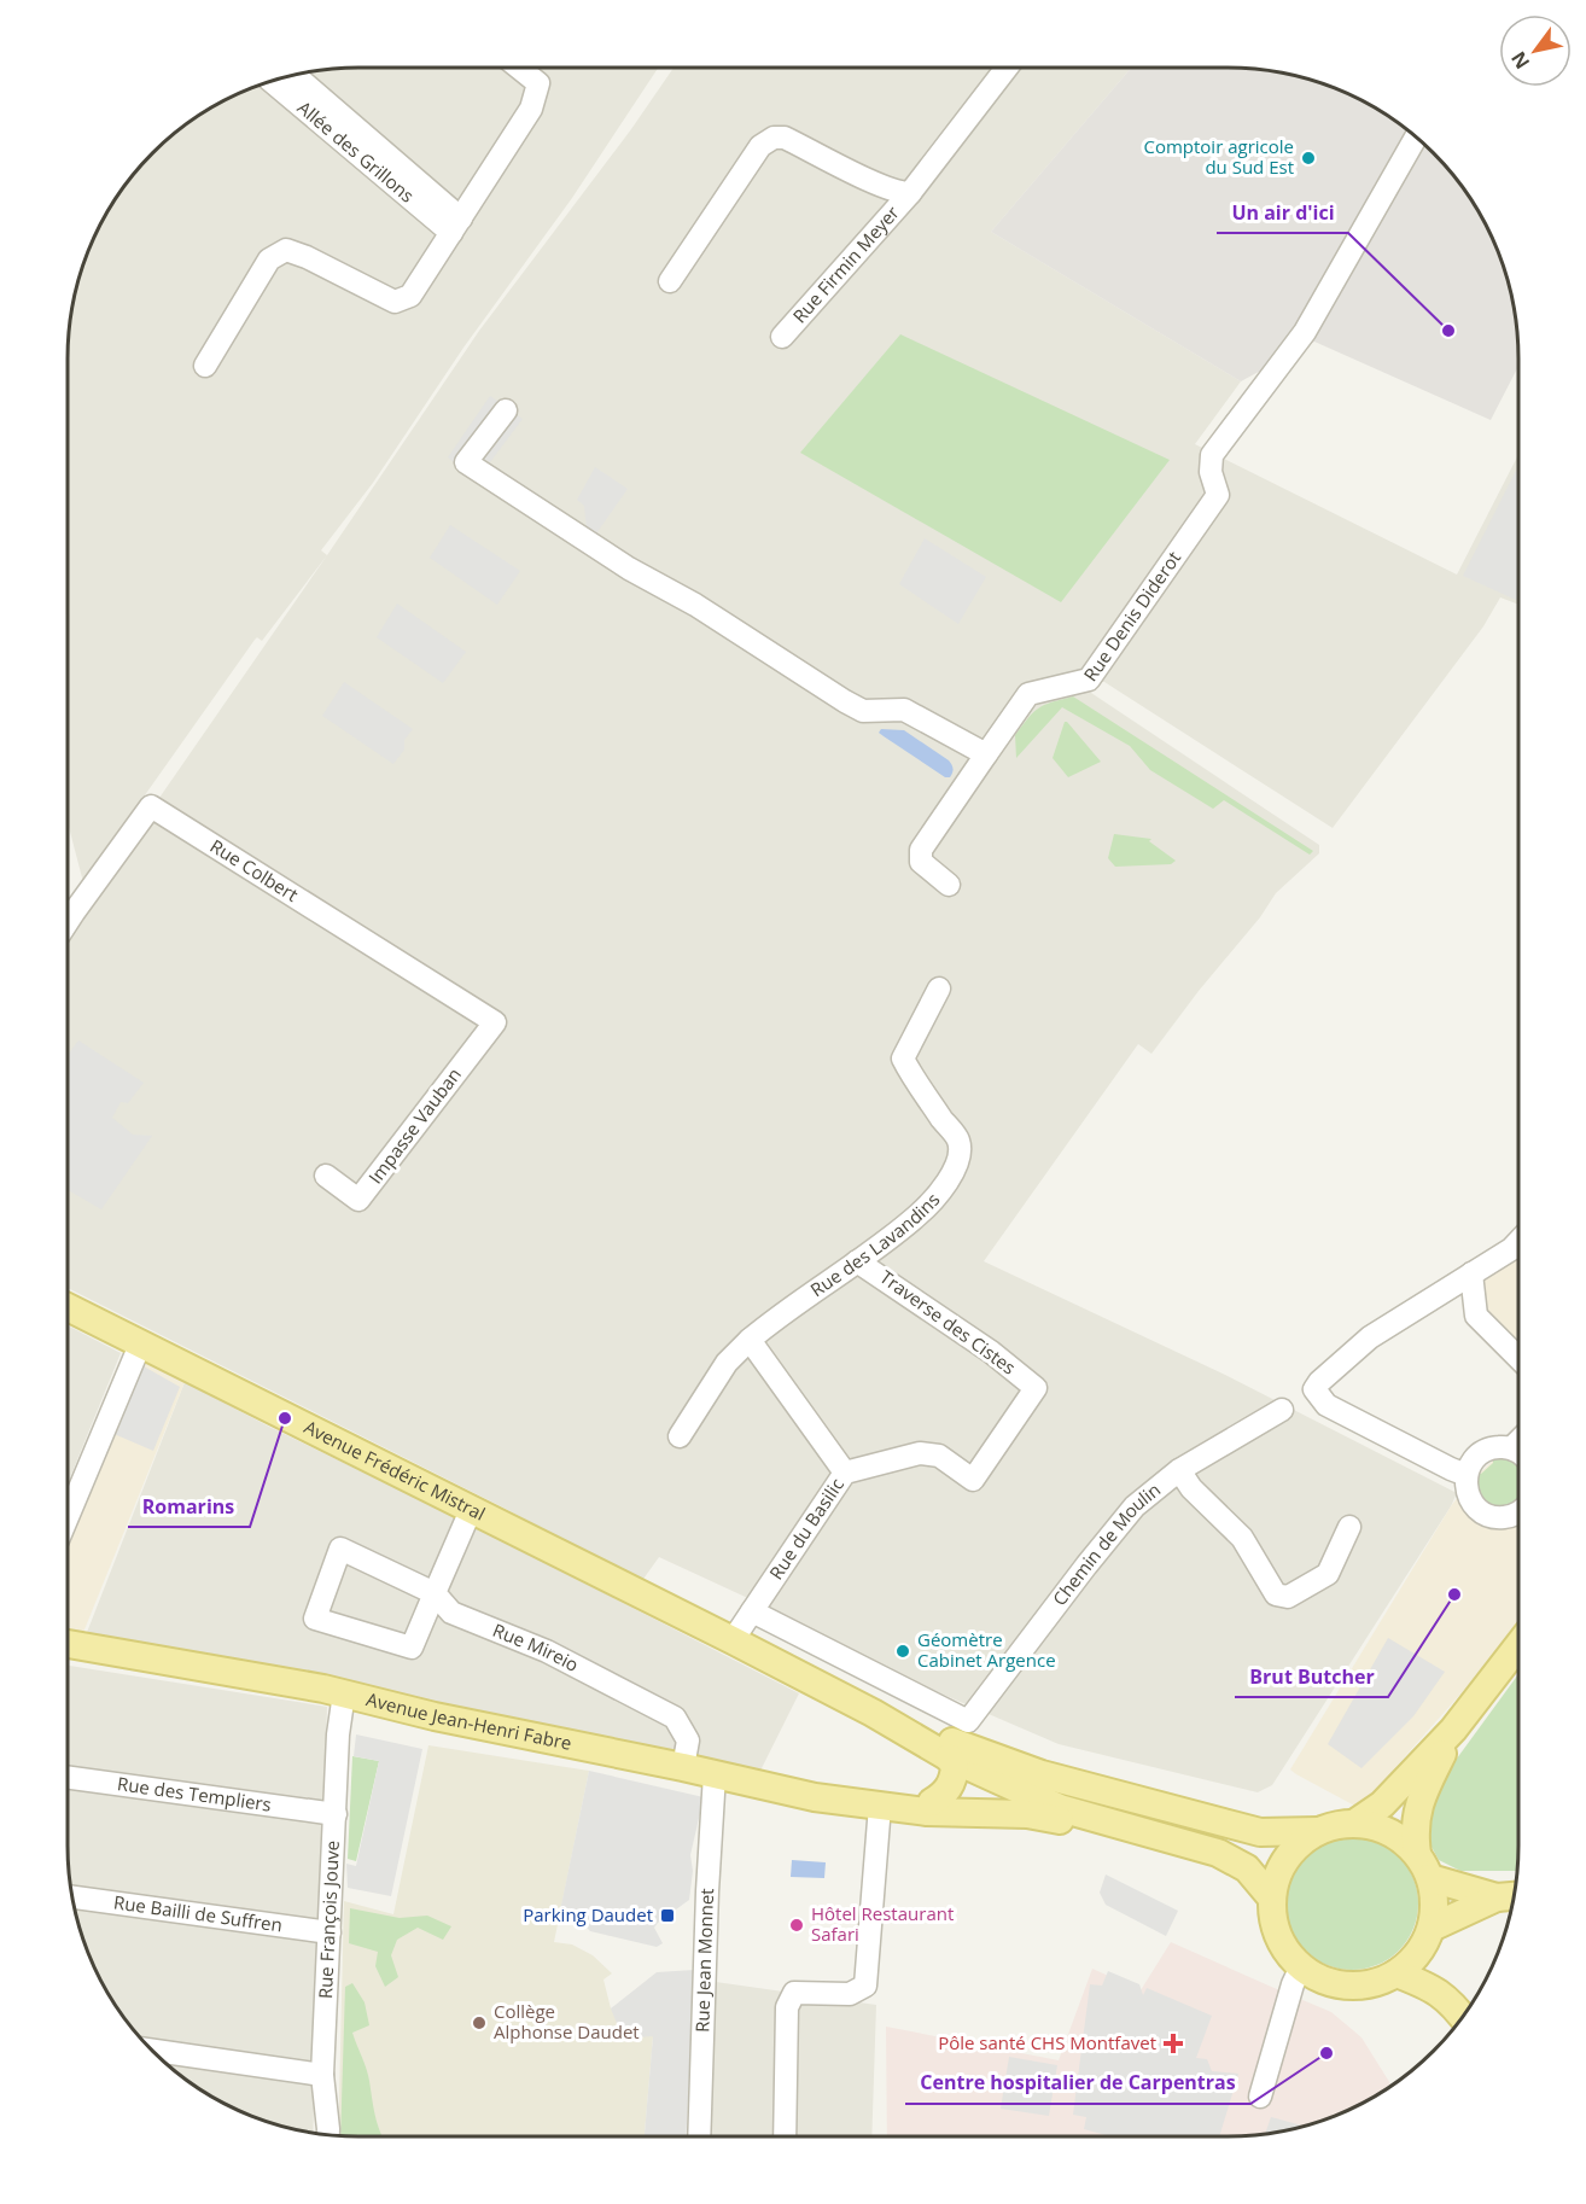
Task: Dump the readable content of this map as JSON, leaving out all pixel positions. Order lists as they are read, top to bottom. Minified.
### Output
{"streets":{"main road":["Avenue Frédéric Mistral","Avenue Jean-Henri Fabre"],"street":["Allée des Grillons","Rue Firmin Meyer","Rue Denis Diderot","Rue Colbert","Impasse Vauban","Rue des Lavandins","Traverse des Cistes","Rue du Basilic","Chemin de Moulin","Rue Mireio","Rue des Templiers","Rue Bailli de Suffren","Rue François Jouve","Rue Jean Monnet"]},"crossings":[["Rue Colbert","Impasse Vauban"],["Rue des Lavandins","Traverse des Cistes"],["Traverse des Cistes","Rue du Basilic"],["Rue du Basilic","Chemin de Moulin"],["Rue Mireio","Avenue Jean-Henri Fabre"],["Avenue Jean-Henri Fabre","Rue François Jouve"],["Avenue Jean-Henri Fabre","Rue Jean Monnet"],["Rue des Templiers","Rue François Jouve"],["Rue Bailli de Suffren","Rue François Jouve"]],"places":{"other":["Comptoir agricole du Sud Est","Un air d'ici","Romarins","Brut Butcher","Géomètre Cabinet Argence","Hôtel Restaurant Safari","Collège Alphonse Daudet","Centre hospitalier de Carpentras"],"transit":["Parking Daudet"],"health":["Pôle santé CHS Montfavet"]},"north":"bottom left"}
